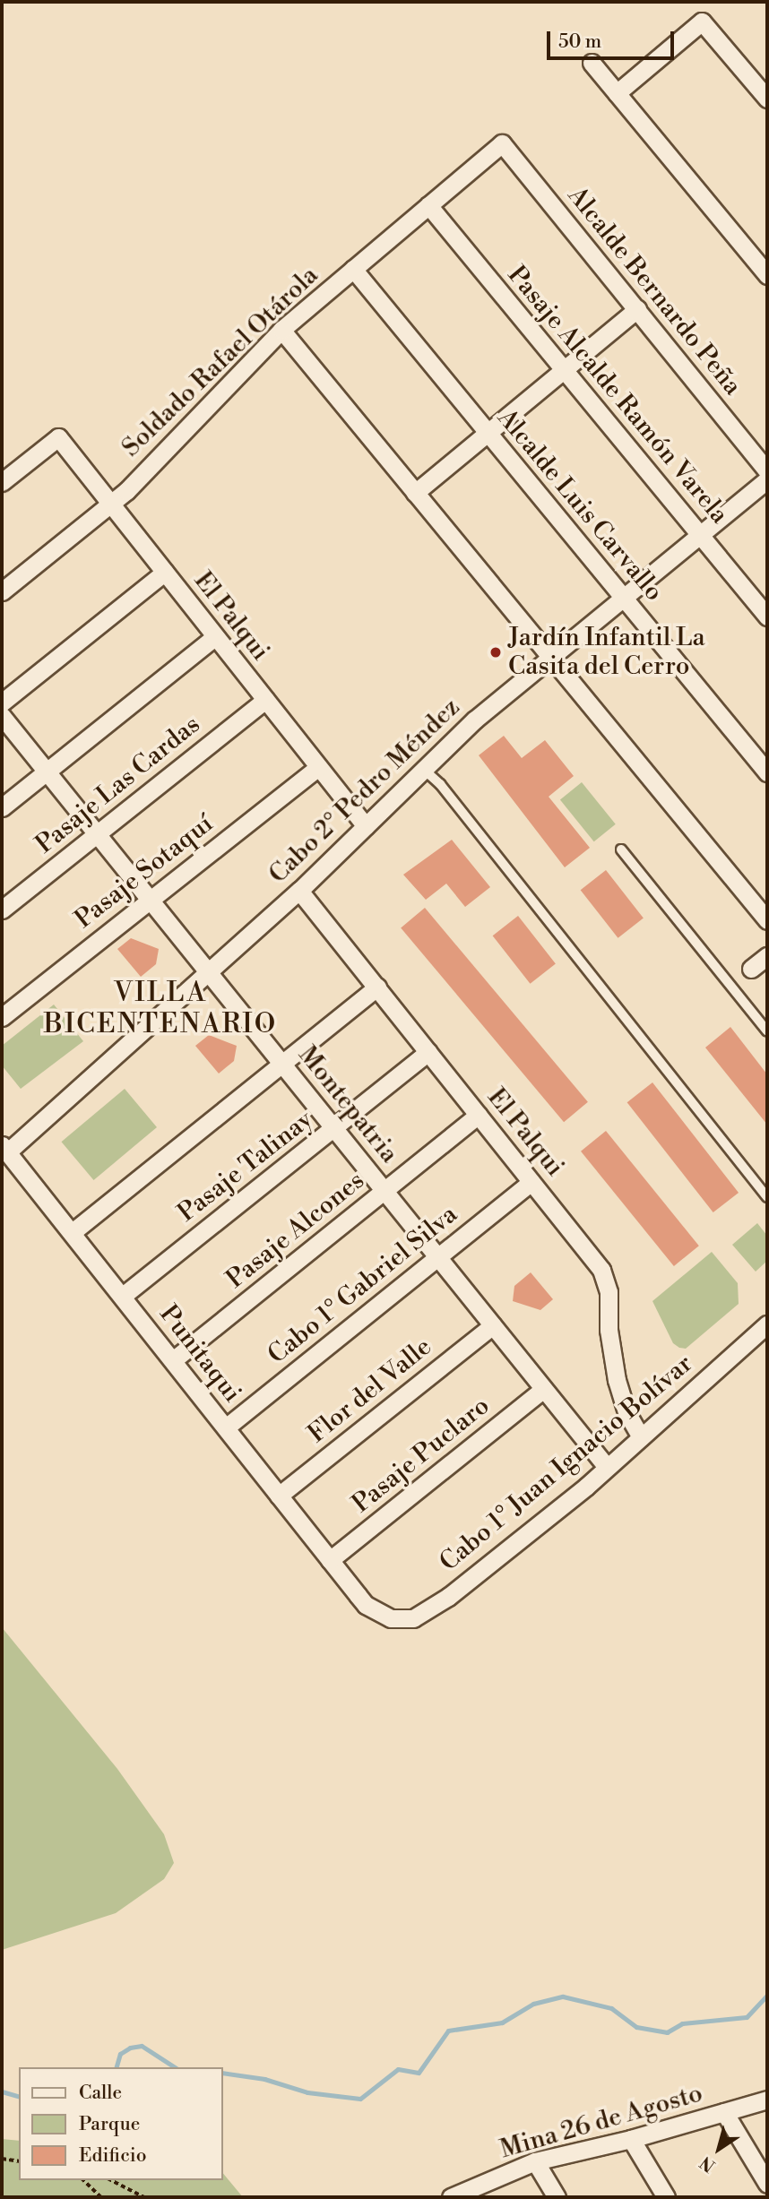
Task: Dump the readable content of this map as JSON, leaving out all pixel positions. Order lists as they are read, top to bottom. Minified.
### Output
{"streets":{"street":["Alcalde Bernardo Peña","Soldado Rafael Otárola","Pasaje Alcalde Ramón Varela","Alcalde Luis Carvallo","El Palqui","Pasaje Las Cardas","Cabo 2° Pedro Méndez","Pasaje Sotaquí","Montepatria","Pasaje Talinay","Pasaje Alcones","Cabo 1° Gabriel Silva","Punitaqui","Flor del Valle","Pasaje Puclaro","Cabo 1° Juan Ignacio Bolívar","Mina 26 de Agosto"]},"crossings":[["Alcalde Bernardo Peña","Soldado Rafael Otárola"],["Soldado Rafael Otárola","Pasaje Alcalde Ramón Varela"],["Soldado Rafael Otárola","Alcalde Luis Carvallo"],["Soldado Rafael Otárola","El Palqui"],["Pasaje Alcalde Ramón Varela","Cabo 2° Pedro Méndez"],["Alcalde Luis Carvallo","Cabo 2° Pedro Méndez"],["El Palqui","Pasaje Las Cardas"],["El Palqui","Cabo 2° Pedro Méndez"],["El Palqui","Pasaje Sotaquí"],["El Palqui","Pasaje Talinay"],["El Palqui","Pasaje Alcones"],["El Palqui","Cabo 1° Gabriel Silva"],["El Palqui","Cabo 1° Juan Ignacio Bolívar"],["Pasaje Las Cardas","Montepatria"],["Cabo 2° Pedro Méndez","Montepatria"],["Cabo 2° Pedro Méndez","Punitaqui"],["Pasaje Sotaquí","Montepatria"],["Montepatria","Pasaje Talinay"],["Montepatria","Pasaje Alcones"],["Montepatria","Cabo 1° Gabriel Silva"],["Montepatria","Flor del Valle"],["Montepatria","Pasaje Puclaro"],["Montepatria","Cabo 1° Juan Ignacio Bolívar"],["Pasaje Talinay","Punitaqui"],["Pasaje Alcones","Punitaqui"],["Cabo 1° Gabriel Silva","Punitaqui"],["Punitaqui","Flor del Valle"],["Punitaqui","Pasaje Puclaro"],["Punitaqui","Cabo 1° Juan Ignacio Bolívar"]],"districts":["VILLA BICENTENARIO"],"places":["Jardín Infantil La Casita del Cerro"],"legend":["Calle","Parque","Edificio"],"scale_bar":"50 m","north":"bottom left"}
